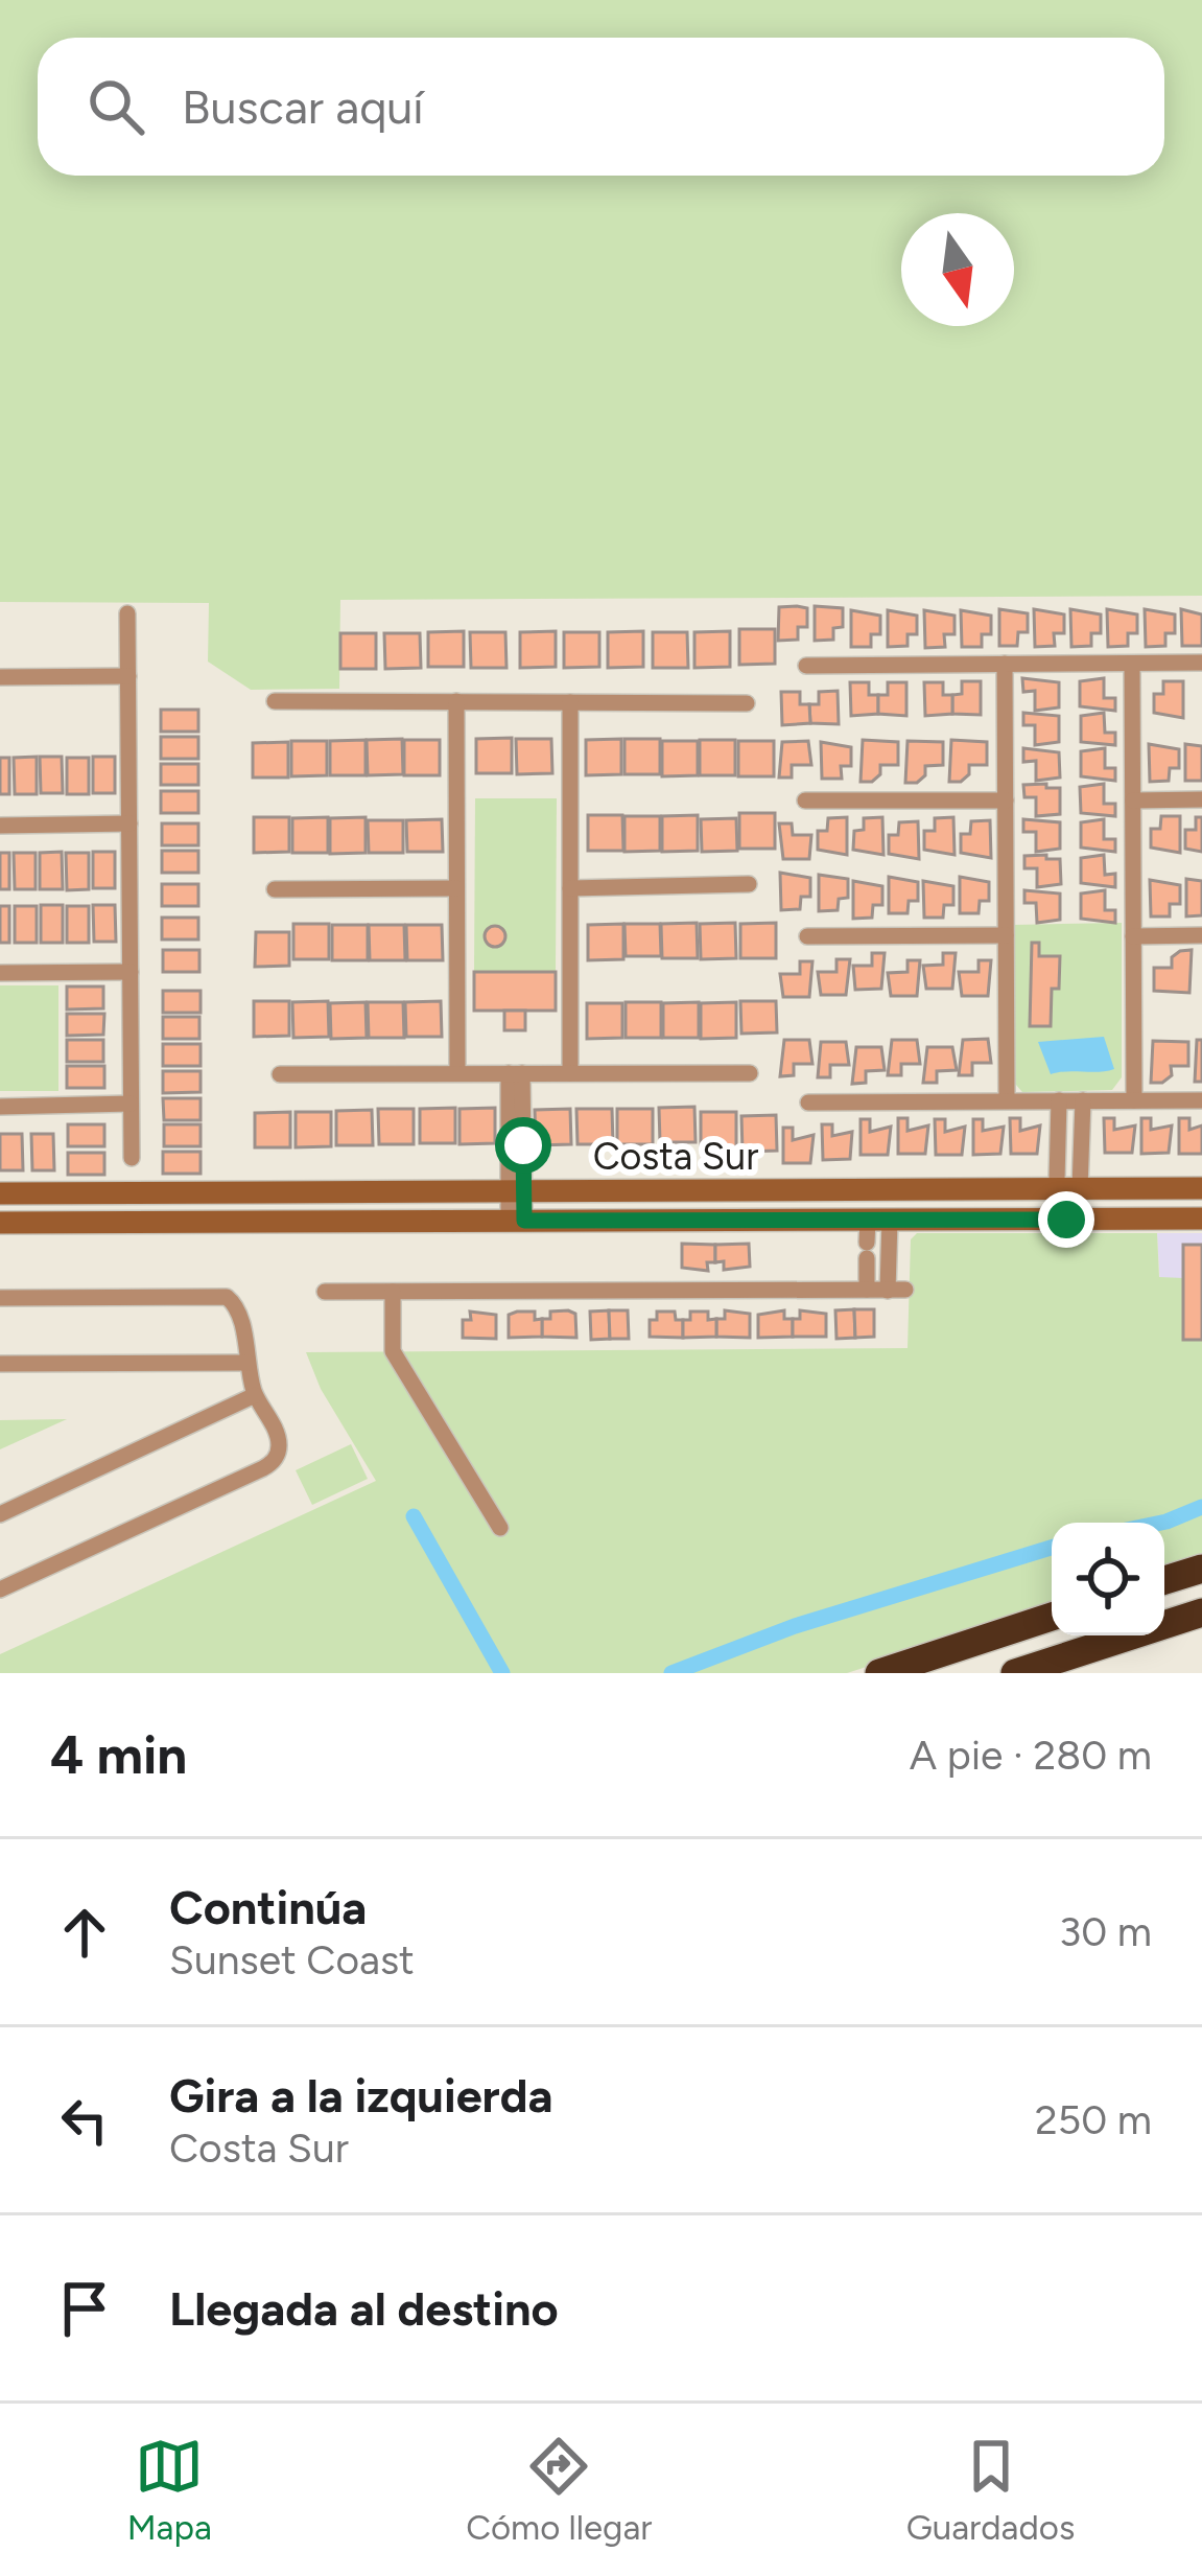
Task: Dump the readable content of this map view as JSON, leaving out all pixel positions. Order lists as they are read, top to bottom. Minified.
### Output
{"streets":{"street":["Costa Sur"]},"north":"bottom","page":{"search":"Buscar aquí","heading":["4 min","A pie · 280 m"],"list":[["Continúa","Sunset Coast","30 m"],["Gira a la izquierda","Costa Sur","250 m"],"Llegada al destino"],"nav":["Mapa","Cómo llegar","Guardados"]}}
